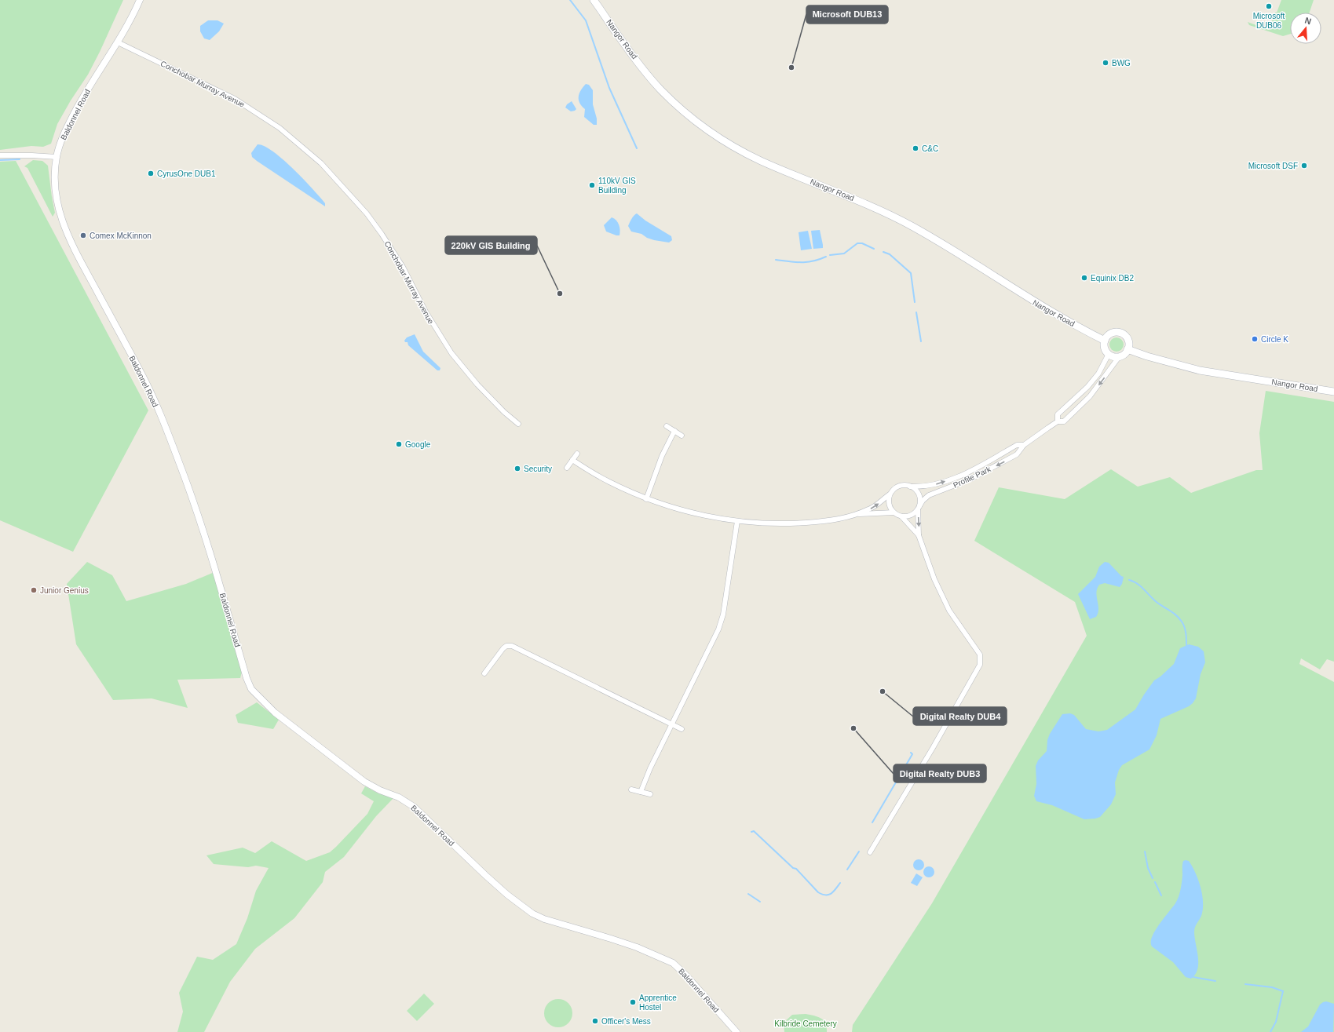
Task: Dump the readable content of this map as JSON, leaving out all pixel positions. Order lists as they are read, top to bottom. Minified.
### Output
{"streets":{"main road":["Nangor Road"],"street":["Conchobar Murray Avenue","Baldonnel Road","Profile Park"]},"crossings":[["Nangor Road","Profile Park"],["Conchobar Murray Avenue","Baldonnel Road"]],"parks":["Kilbride Cemetery"],"places":["Microsoft DUB06","BWG","Microsoft DUB13","C&C","Microsoft DSF","CyrusOne DUB1","110kV GIS Building","Comex McKinnon","Equinix DB2","220kV GIS Building","Circle K","Google","Security","Junior Genius","Digital Realty DUB4","Digital Realty DUB3","Apprentice Hostel","Officer's Mess"],"north":"top"}
